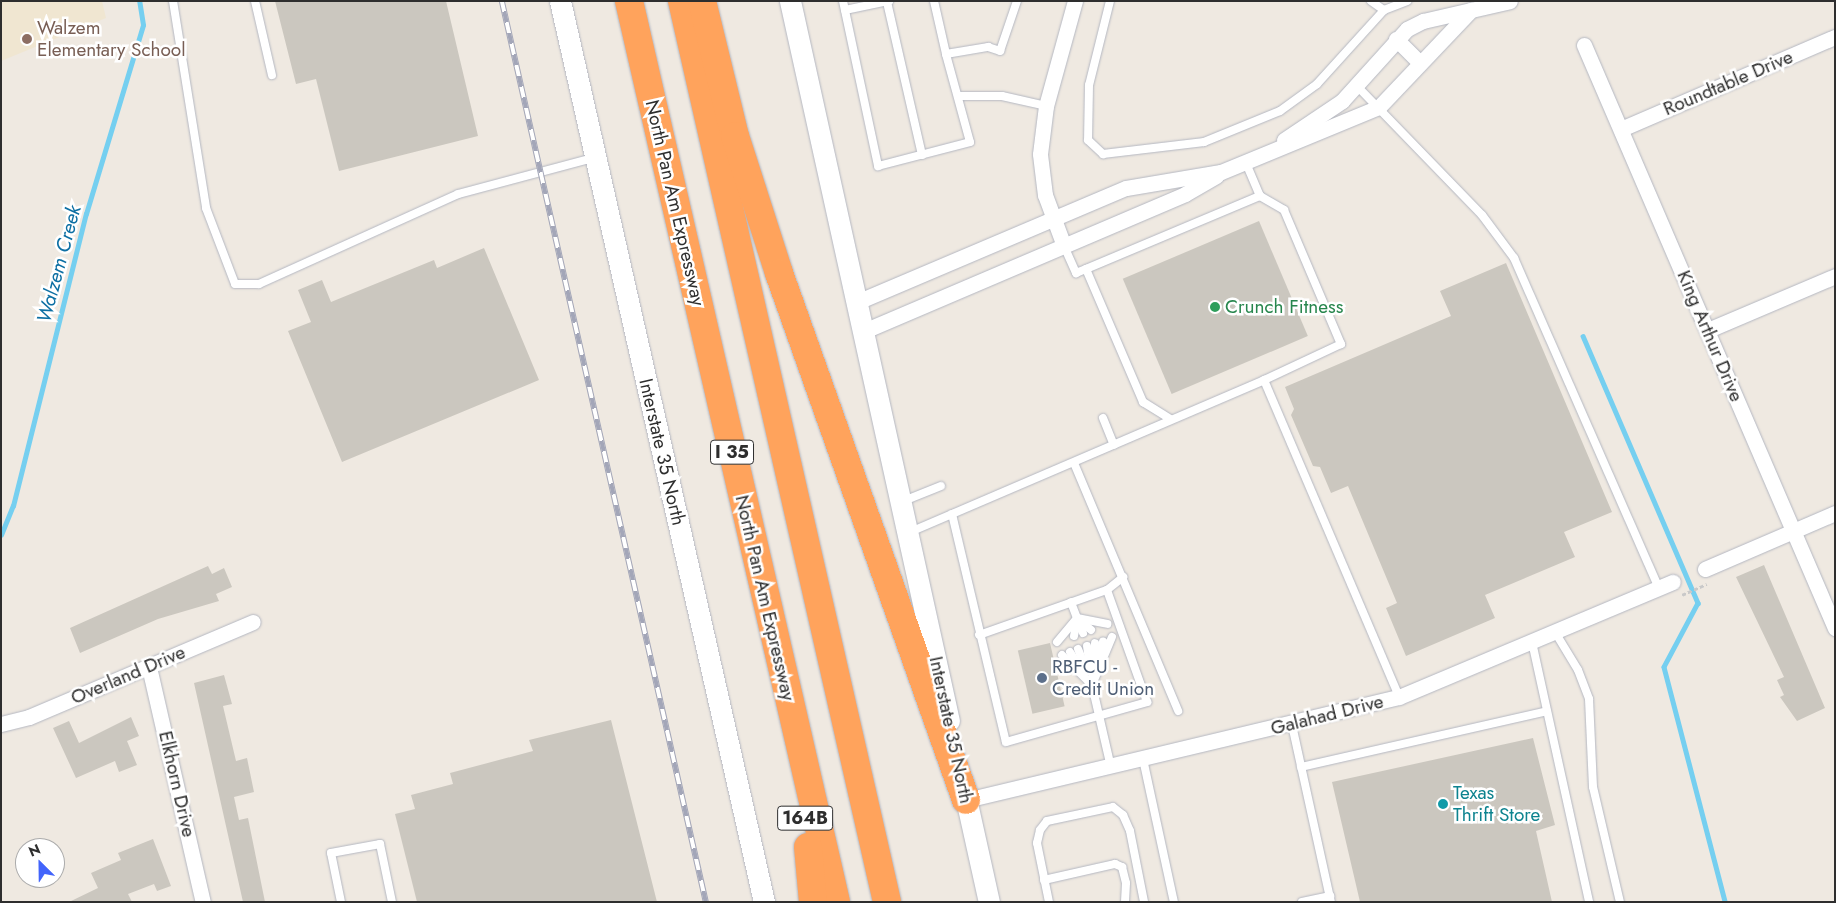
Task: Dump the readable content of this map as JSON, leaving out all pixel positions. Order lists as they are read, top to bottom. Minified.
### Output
{"streets":{"highway":["North Pan Am Expressway","I 35","164B"],"main road":["Interstate 35 North"],"street":["Roundtable Drive","King Arthur Drive","Overland Drive","Galahad Drive","Elkhorn Drive"]},"crossings":[["Roundtable Drive","King Arthur Drive"],["North Pan Am Expressway","164B"],["Interstate 35 North","Galahad Drive"],["Overland Drive","Elkhorn Drive"]],"water":["Walzem Creek"],"places":["Walzem Elementary School","Crunch Fitness","RBFCU - Credit Union","Texas Thrift Store"],"north":"top left"}
